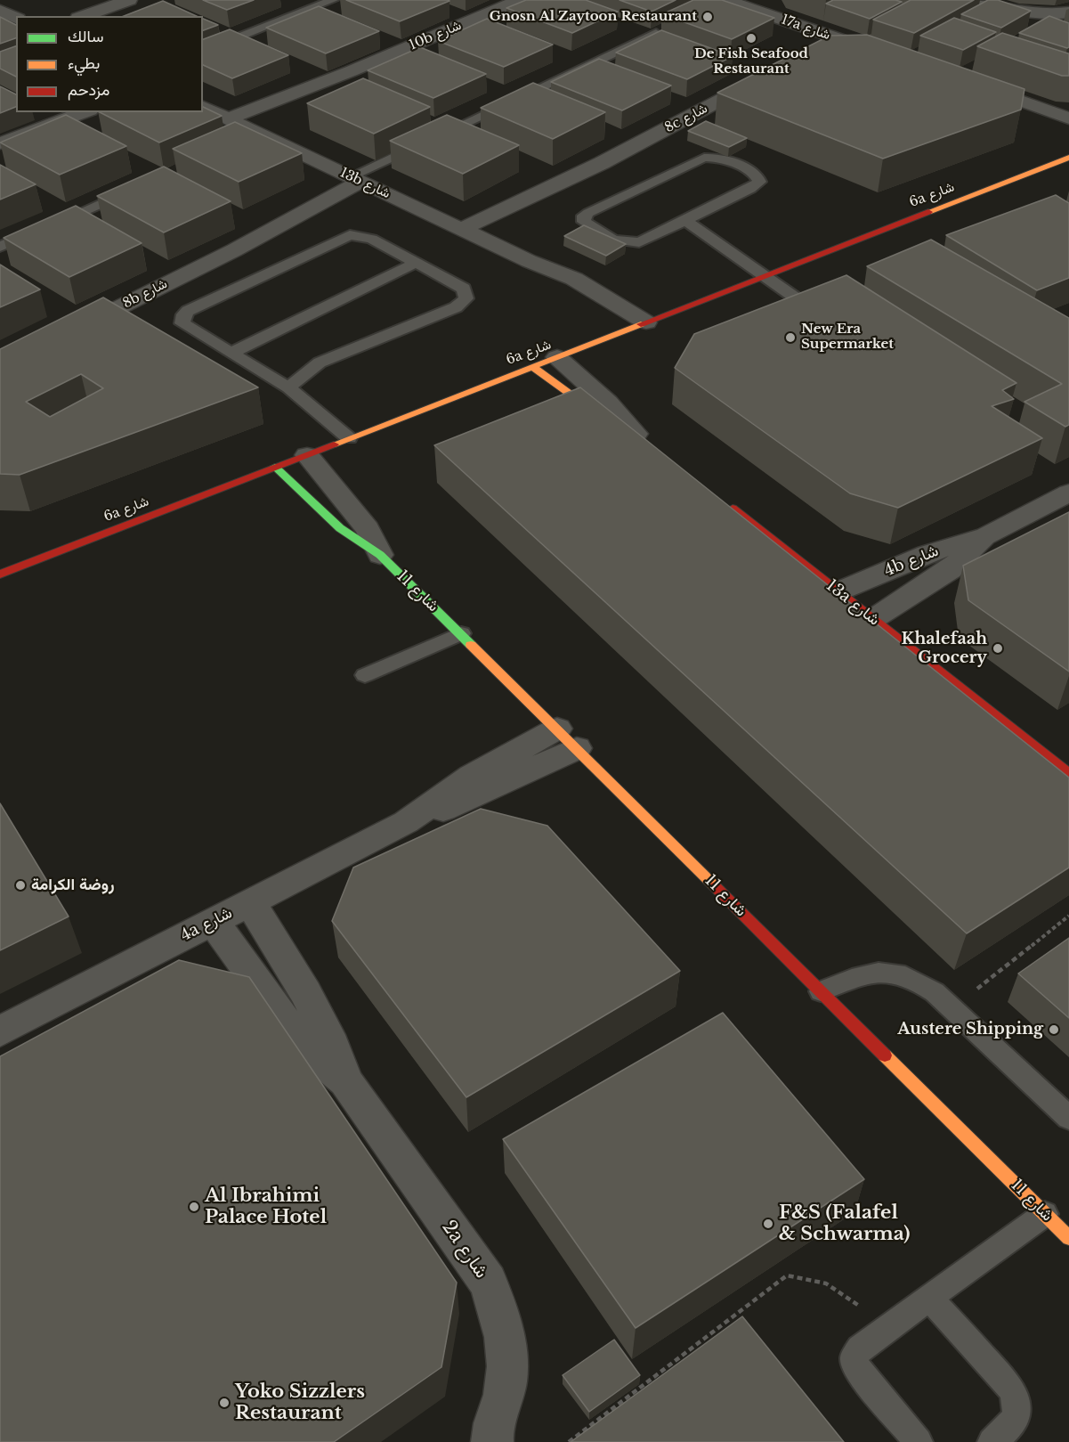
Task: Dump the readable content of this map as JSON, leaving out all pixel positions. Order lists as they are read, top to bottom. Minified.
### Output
{"streets":{"street":["17a شارع","10b شارع","8c شارع","13b شارع","6a شارع","8b شارع","4b شارع","شارع 11","13a شارع","4a شارع","2a شارع"]},"crossings":[["10b شارع","13b شارع"],["8c شارع","13b شارع"],["13b شارع","6a شارع"],["13b شارع","8b شارع"],["6a شارع","شارع 11"],["4b شارع","13a شارع"],["شارع 11","4a شارع"],["4a شارع","2a شارع"]],"places":["Gnosn Al Zaytoon Restaurant","De Fish Seafood Restaurant","New Era Supermarket","Khalefaah Grocery","روضة الكرامة","Austere Shipping","Al Ibrahimi Palace Hotel","F&S (Falafel & Schwarma)","Yoko Sizzlers Restaurant"],"legend":["سالك","بطيء","مزدحم"]}
